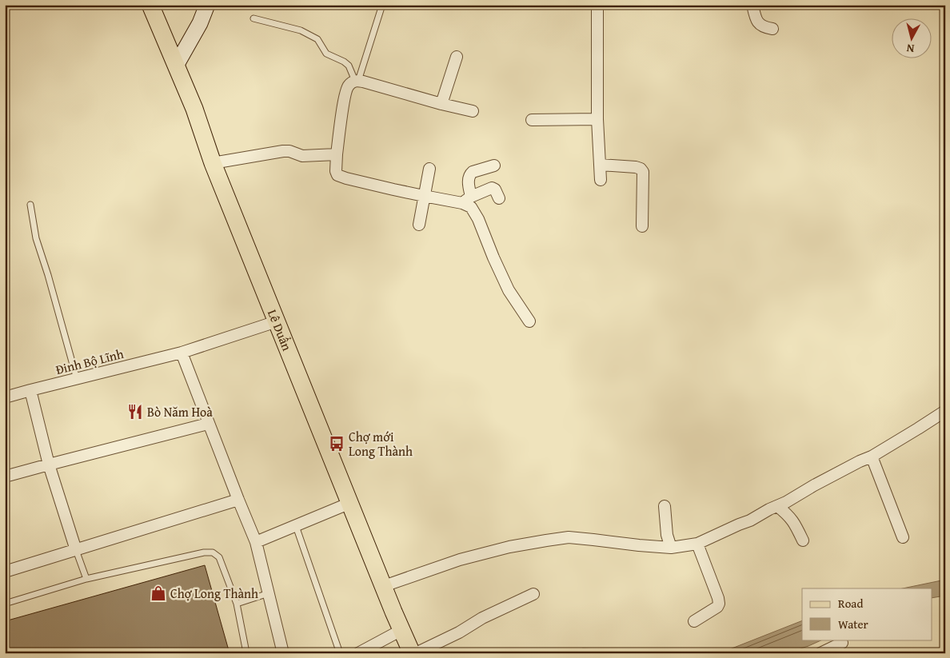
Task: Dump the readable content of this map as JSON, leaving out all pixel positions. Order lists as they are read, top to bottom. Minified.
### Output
{"streets":{"main road":["Lê Duẩn"],"street":["Đinh Bộ Lĩnh"]},"crossings":[["Lê Duẩn","Đinh Bộ Lĩnh"]],"places":{"restaurant":["Bò Năm Hoà"],"bus stop":["Chợ mới Long Thành"],"shop":["Chợ Long Thành"]},"legend":["Road","Water"],"north":"bottom"}
